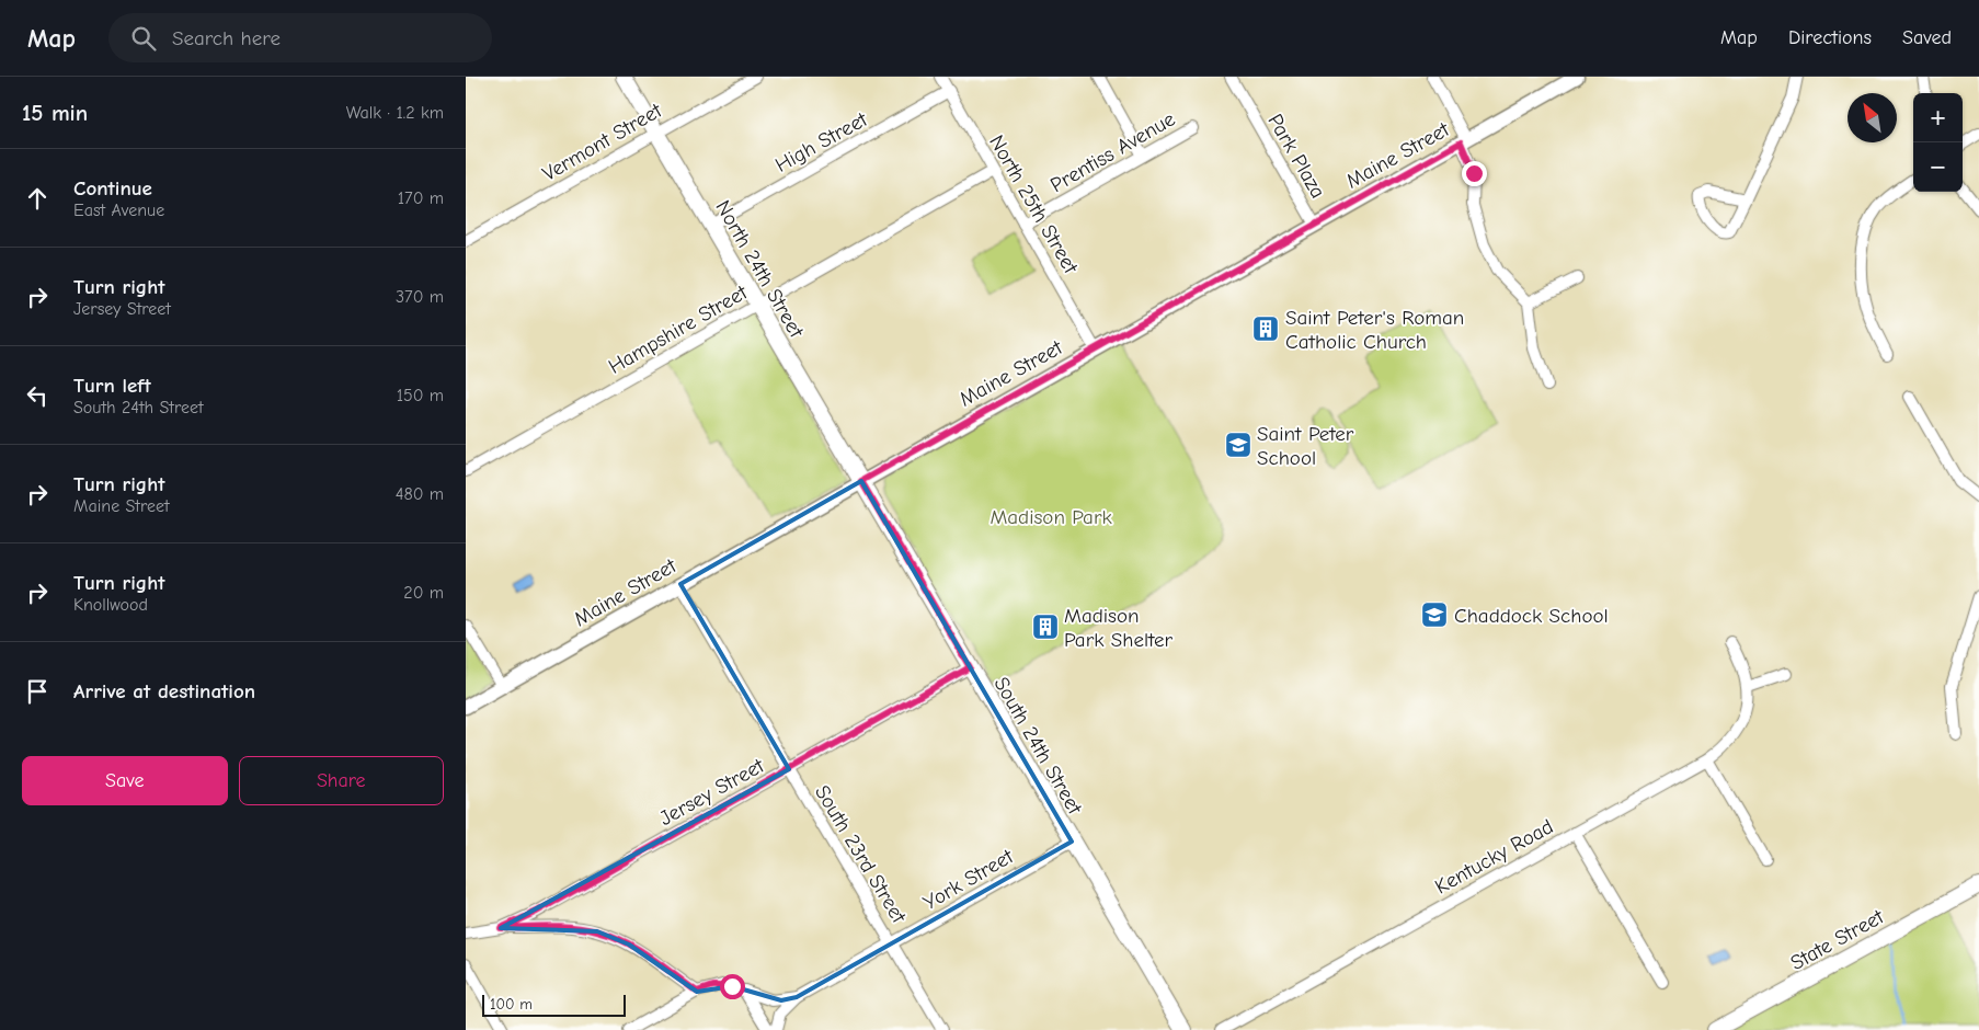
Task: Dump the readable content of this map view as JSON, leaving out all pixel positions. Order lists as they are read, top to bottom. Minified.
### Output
{"streets":{"main road":["North 24th Street","South 24th Street","State Street"],"street":["Vermont Street","High Street","Prentiss Avenue","Maine Street","Park Plaza","North 25th Street","Hampshire Street","Jersey Street","South 23rd Street","Kentucky Road","York Street"]},"crossings":[["Vermont Street","North 24th Street"],["High Street","North 25th Street"],["High Street","North 24th Street"],["Prentiss Avenue","North 25th Street"],["Maine Street","Park Plaza"],["Maine Street","North 25th Street"],["Maine Street","North 24th Street"],["Maine Street","South 24th Street"],["Maine Street","South 23rd Street"],["North 25th Street","Hampshire Street"],["North 24th Street","Hampshire Street"],["North 24th Street","South 24th Street"],["South 24th Street","Jersey Street"],["South 24th Street","York Street"],["Jersey Street","South 23rd Street"],["South 23rd Street","York Street"]],"parks":["Madison Park"],"places":{"building":["Saint Peter's Roman Catholic Church","Madison Park Shelter"],"school or university":["Saint Peter School","Chaddock School"]},"scale_bar":"100 m","north":"top left","page":{"header":"Map","search":"Search here","nav":["Map","Directions","Saved"],"heading":["15 min","Walk · 1.2 km"],"map_buttons":["+","−"],"list":[["Continue","East Avenue","170 m"],["Turn right","Jersey Street","370 m"],["Turn left","South 24th Street","150 m"],["Turn right","Maine Street","480 m"],["Turn right","Knollwood","20 m"],"Arrive at destination"],"buttons":["Save","Share"],"scale":"100 m"}}
